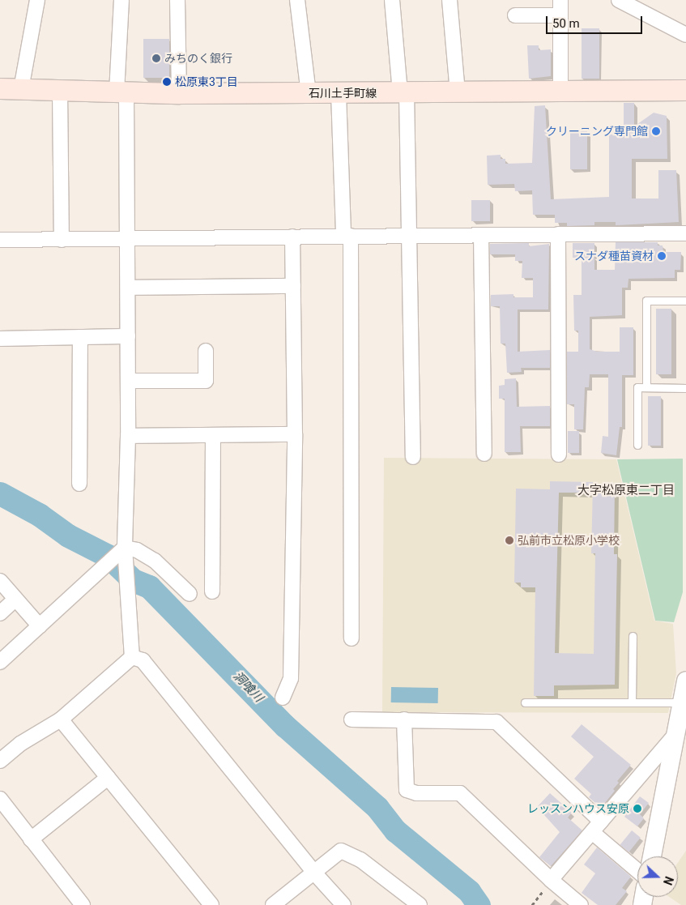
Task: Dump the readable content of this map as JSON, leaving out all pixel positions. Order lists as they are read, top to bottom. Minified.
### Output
{"streets":{"main road":["石川土手町線"]},"districts":["大字松原東二丁目"],"water":["洞喰川"],"places":["みちのく銀行","松原東3丁目","クリーニング専門館","スナダ種苗資材","弘前市立松原小学校","レッスンハウス安原"],"scale_bar":"50 m","north":"right"}
